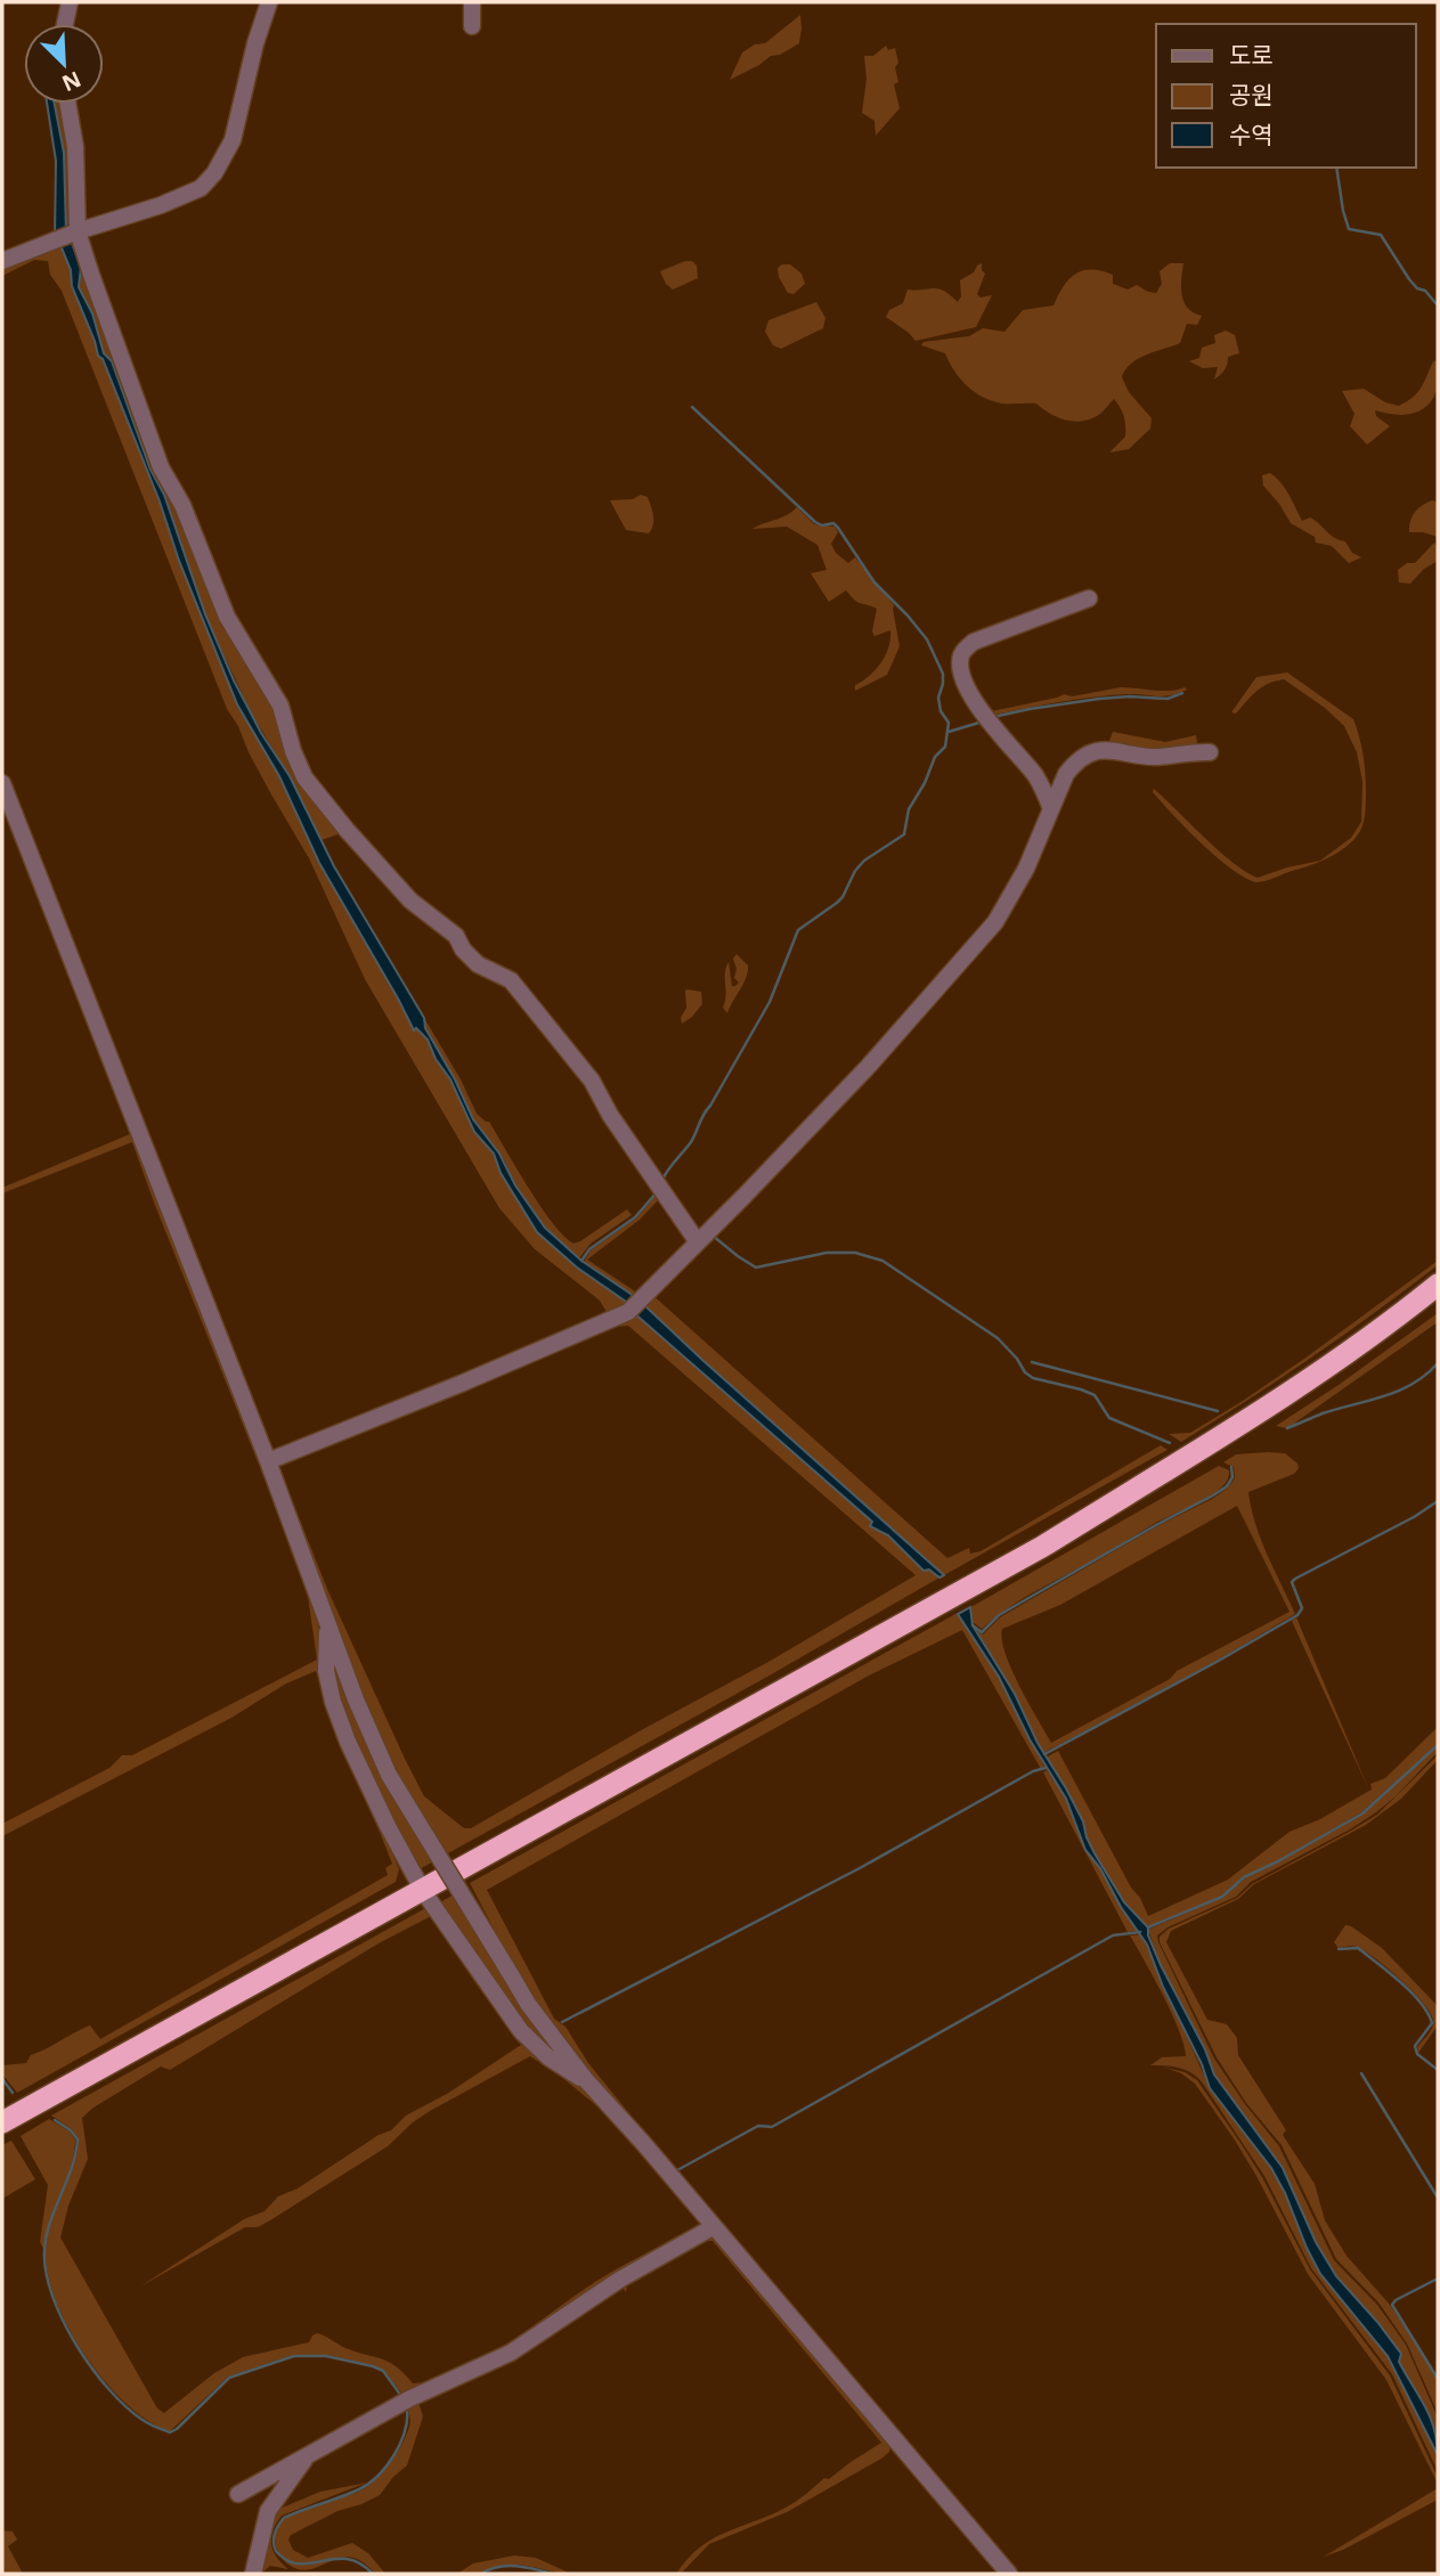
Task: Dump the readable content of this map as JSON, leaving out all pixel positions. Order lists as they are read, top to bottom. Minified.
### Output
{"legend":["도로","공원","수역"],"north":"bottom right"}
